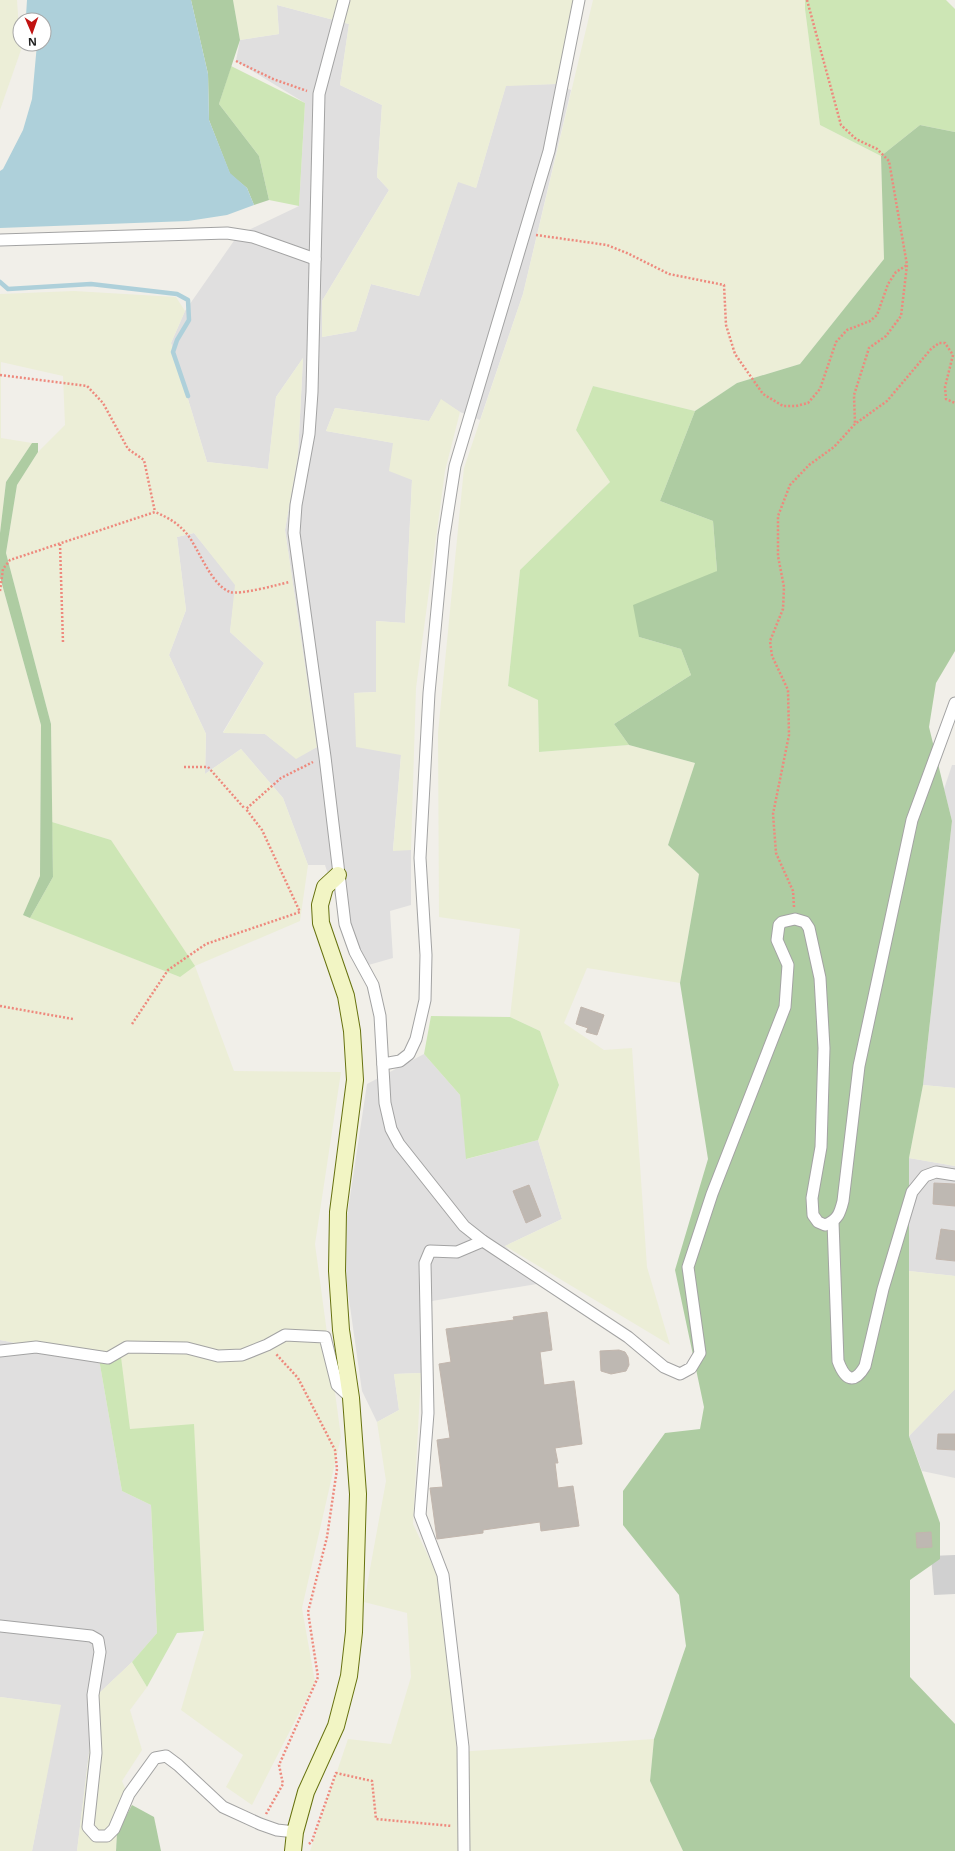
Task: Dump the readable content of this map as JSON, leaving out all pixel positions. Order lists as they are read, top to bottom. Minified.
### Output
{"north":"bottom"}
